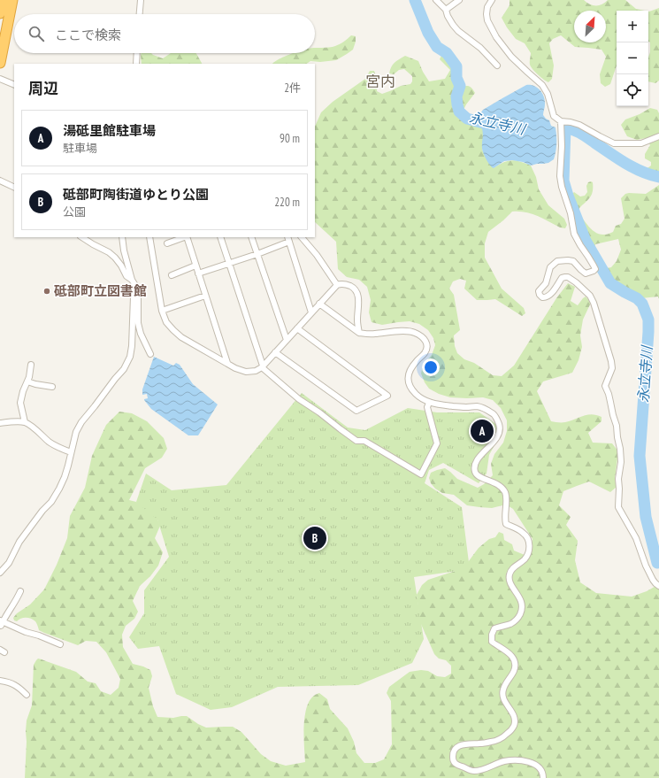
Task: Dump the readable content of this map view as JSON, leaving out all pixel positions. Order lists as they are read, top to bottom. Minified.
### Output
{"districts":["宮内"],"water":["永立寺川"],"places":["砥部町立図書館"],"north":"top right","page":{"map_buttons":["+","−"],"search":"ここで検索","heading":["周辺","2件"],"list":[{"mark":"A","name":"湯砥里館駐車場","note":"駐車場","value":"90 m"},{"mark":"B","name":"砥部町陶街道ゆとり公園","note":"公園","value":"220 m"}],"pins":["A","B"]}}
